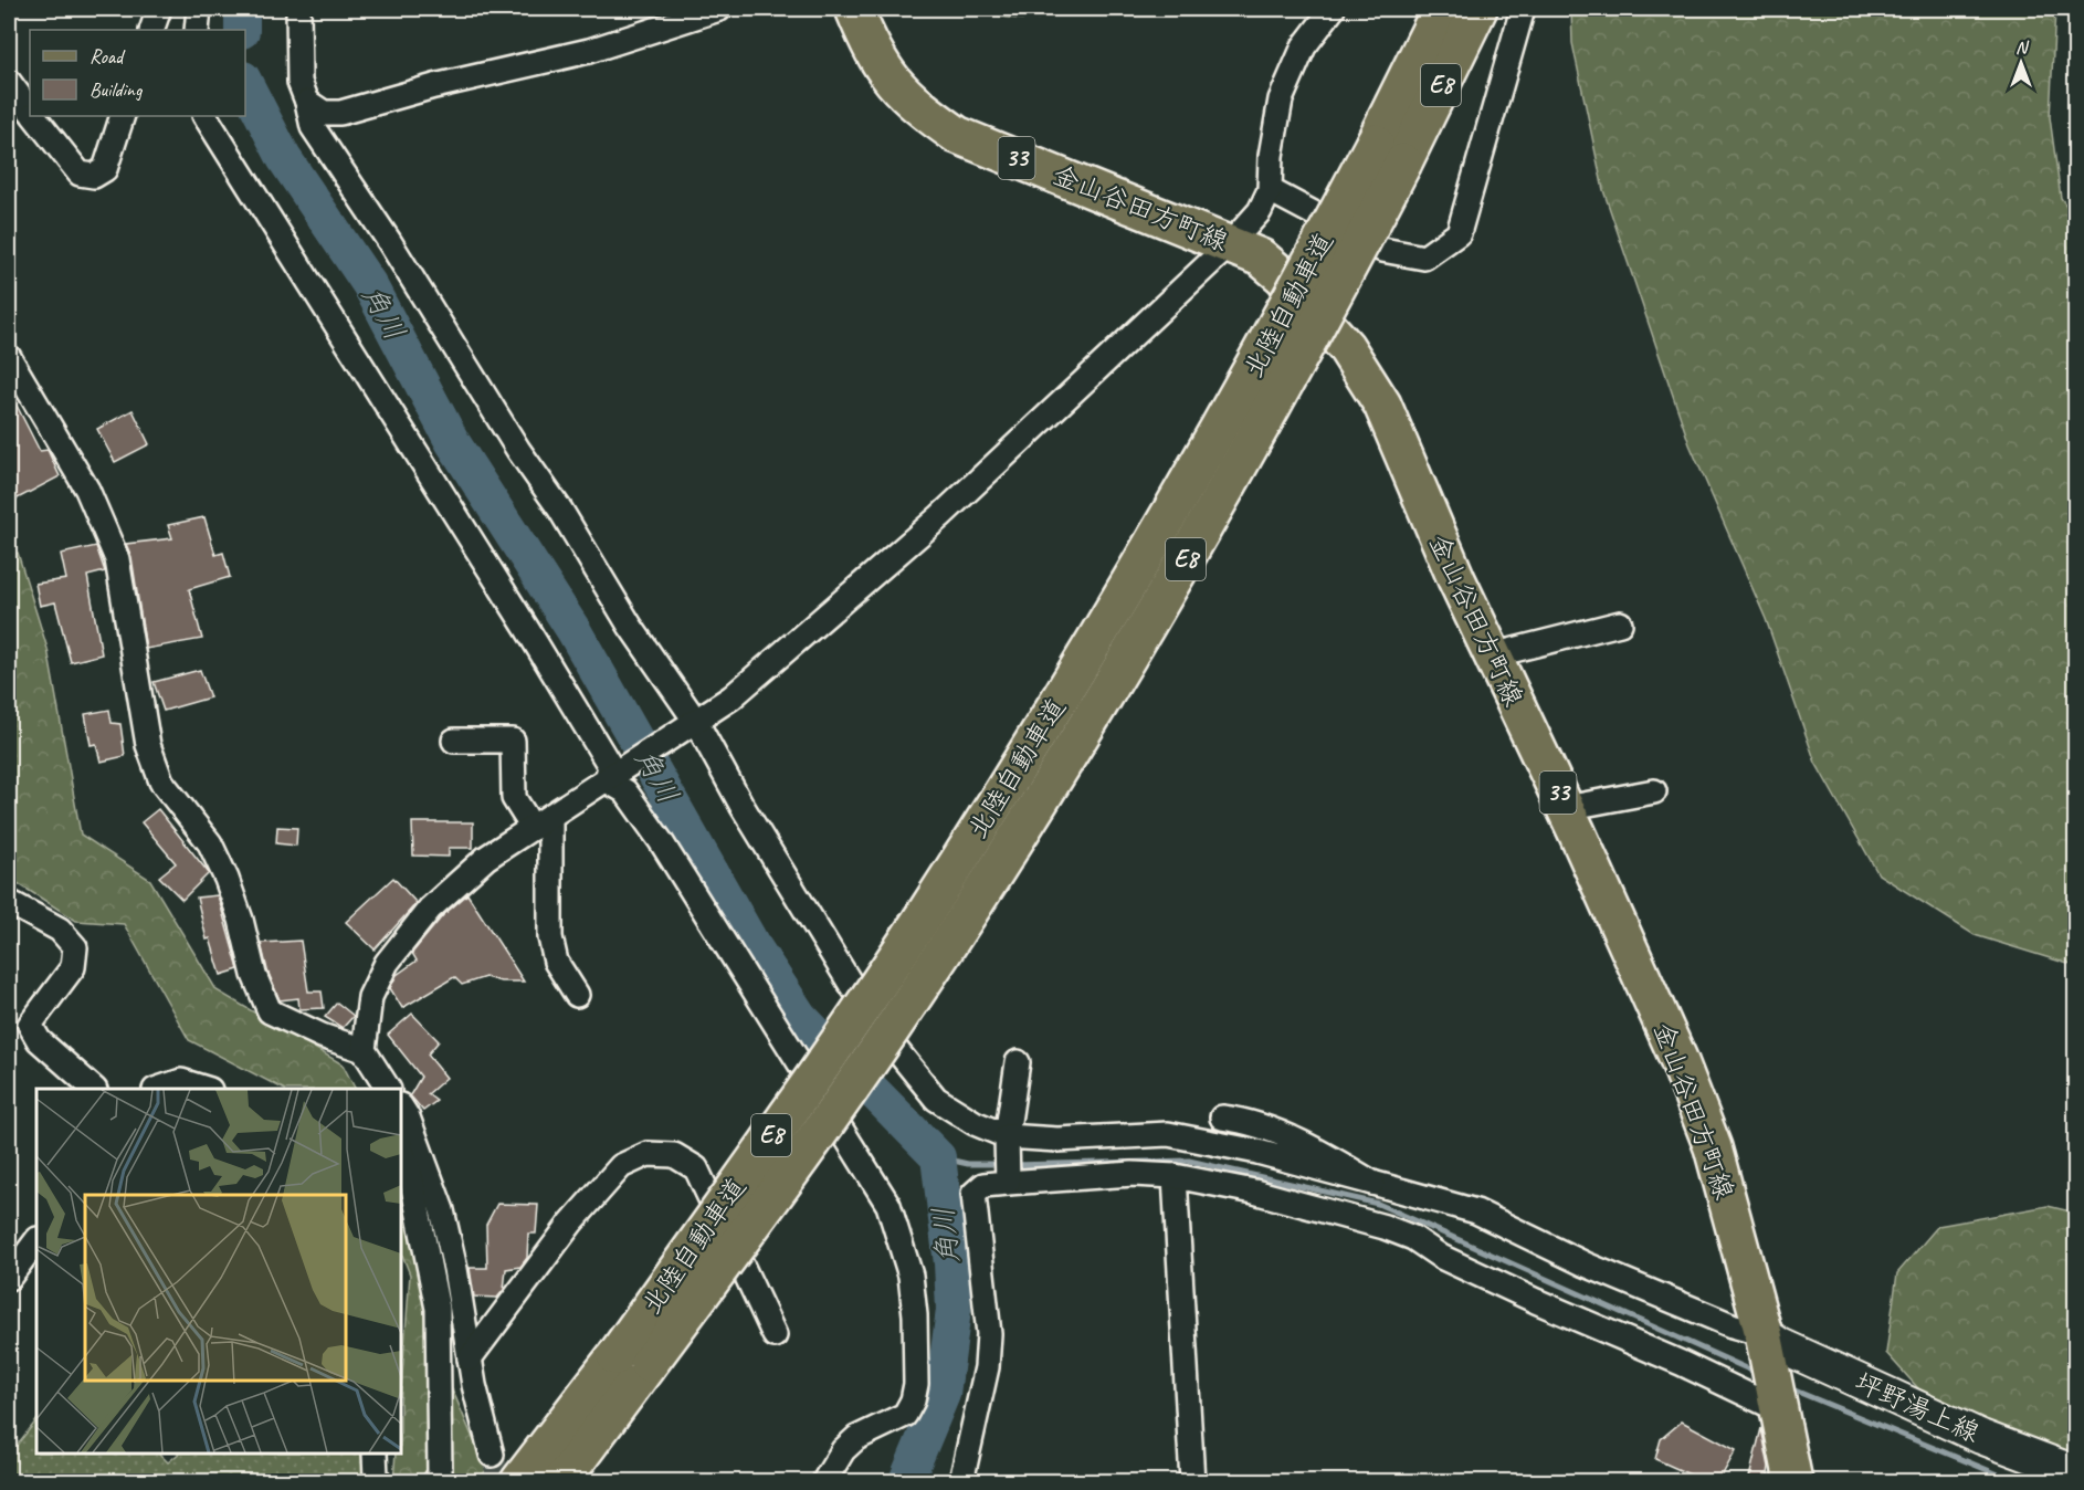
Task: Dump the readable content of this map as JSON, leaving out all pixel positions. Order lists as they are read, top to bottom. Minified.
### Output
{"streets":{"main road":["E8","33","金山谷田方町線","北陸自動車道","坪野湯上線"]},"crossings":[["金山谷田方町線","坪野湯上線"]],"water":["角川"],"legend":["Road","Building"],"north":"top"}
